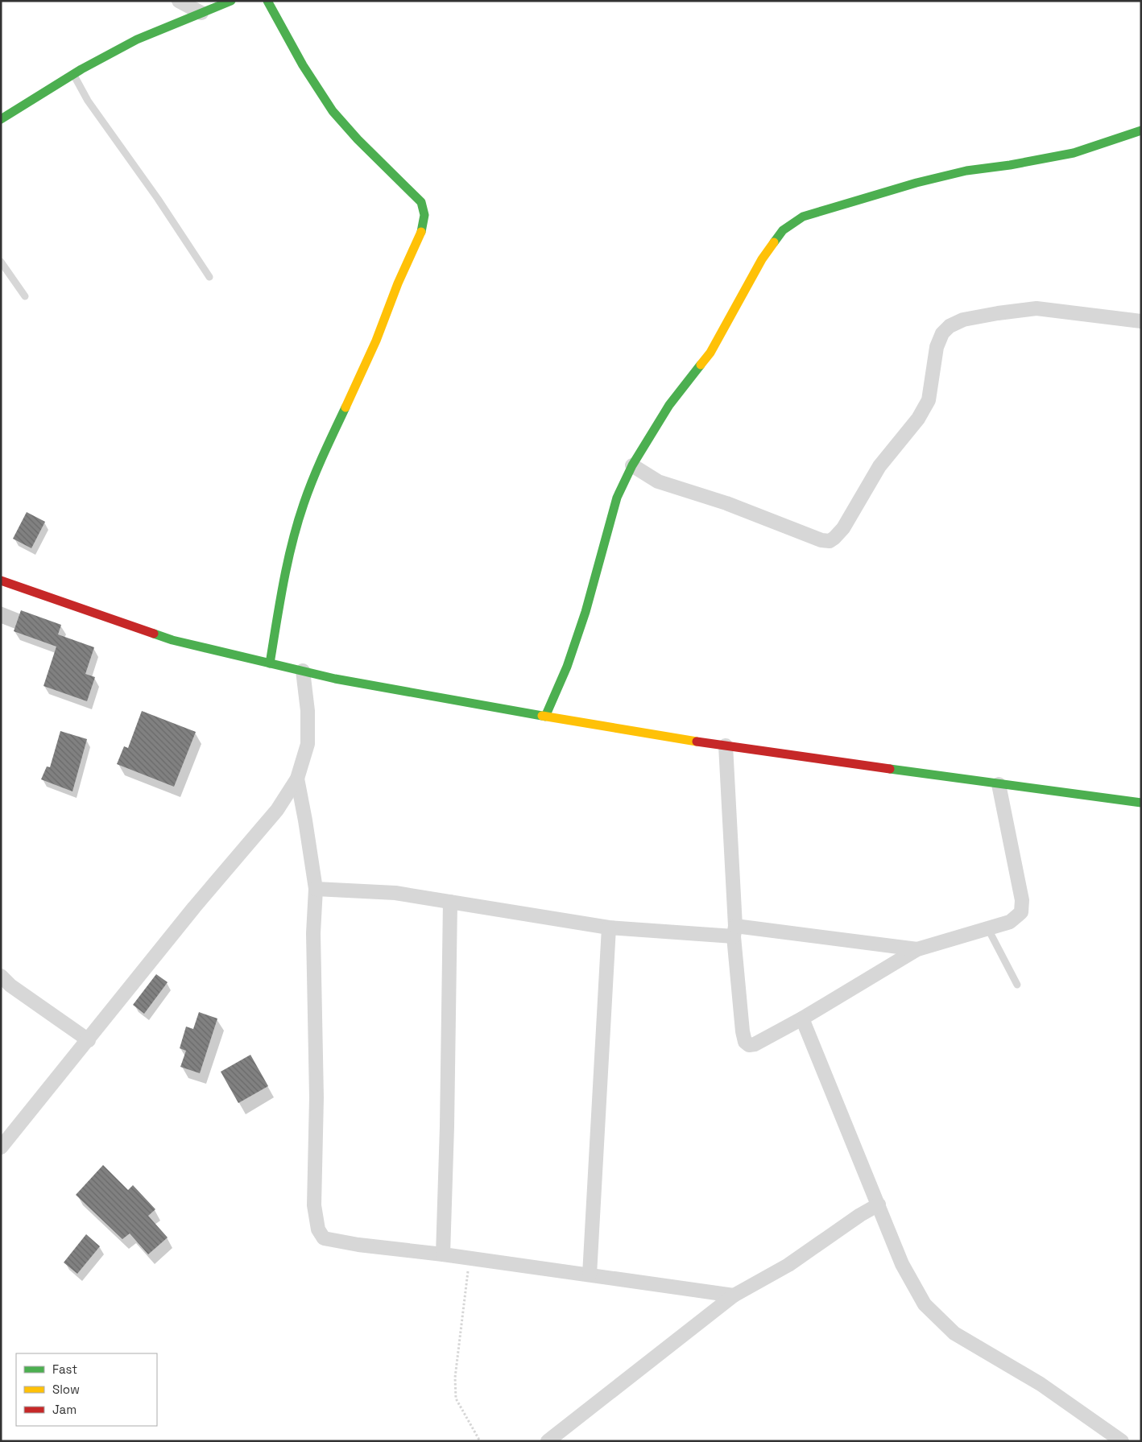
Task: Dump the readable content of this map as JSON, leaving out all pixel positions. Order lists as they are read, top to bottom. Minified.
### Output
{"legend":["Fast","Slow","Jam"]}
